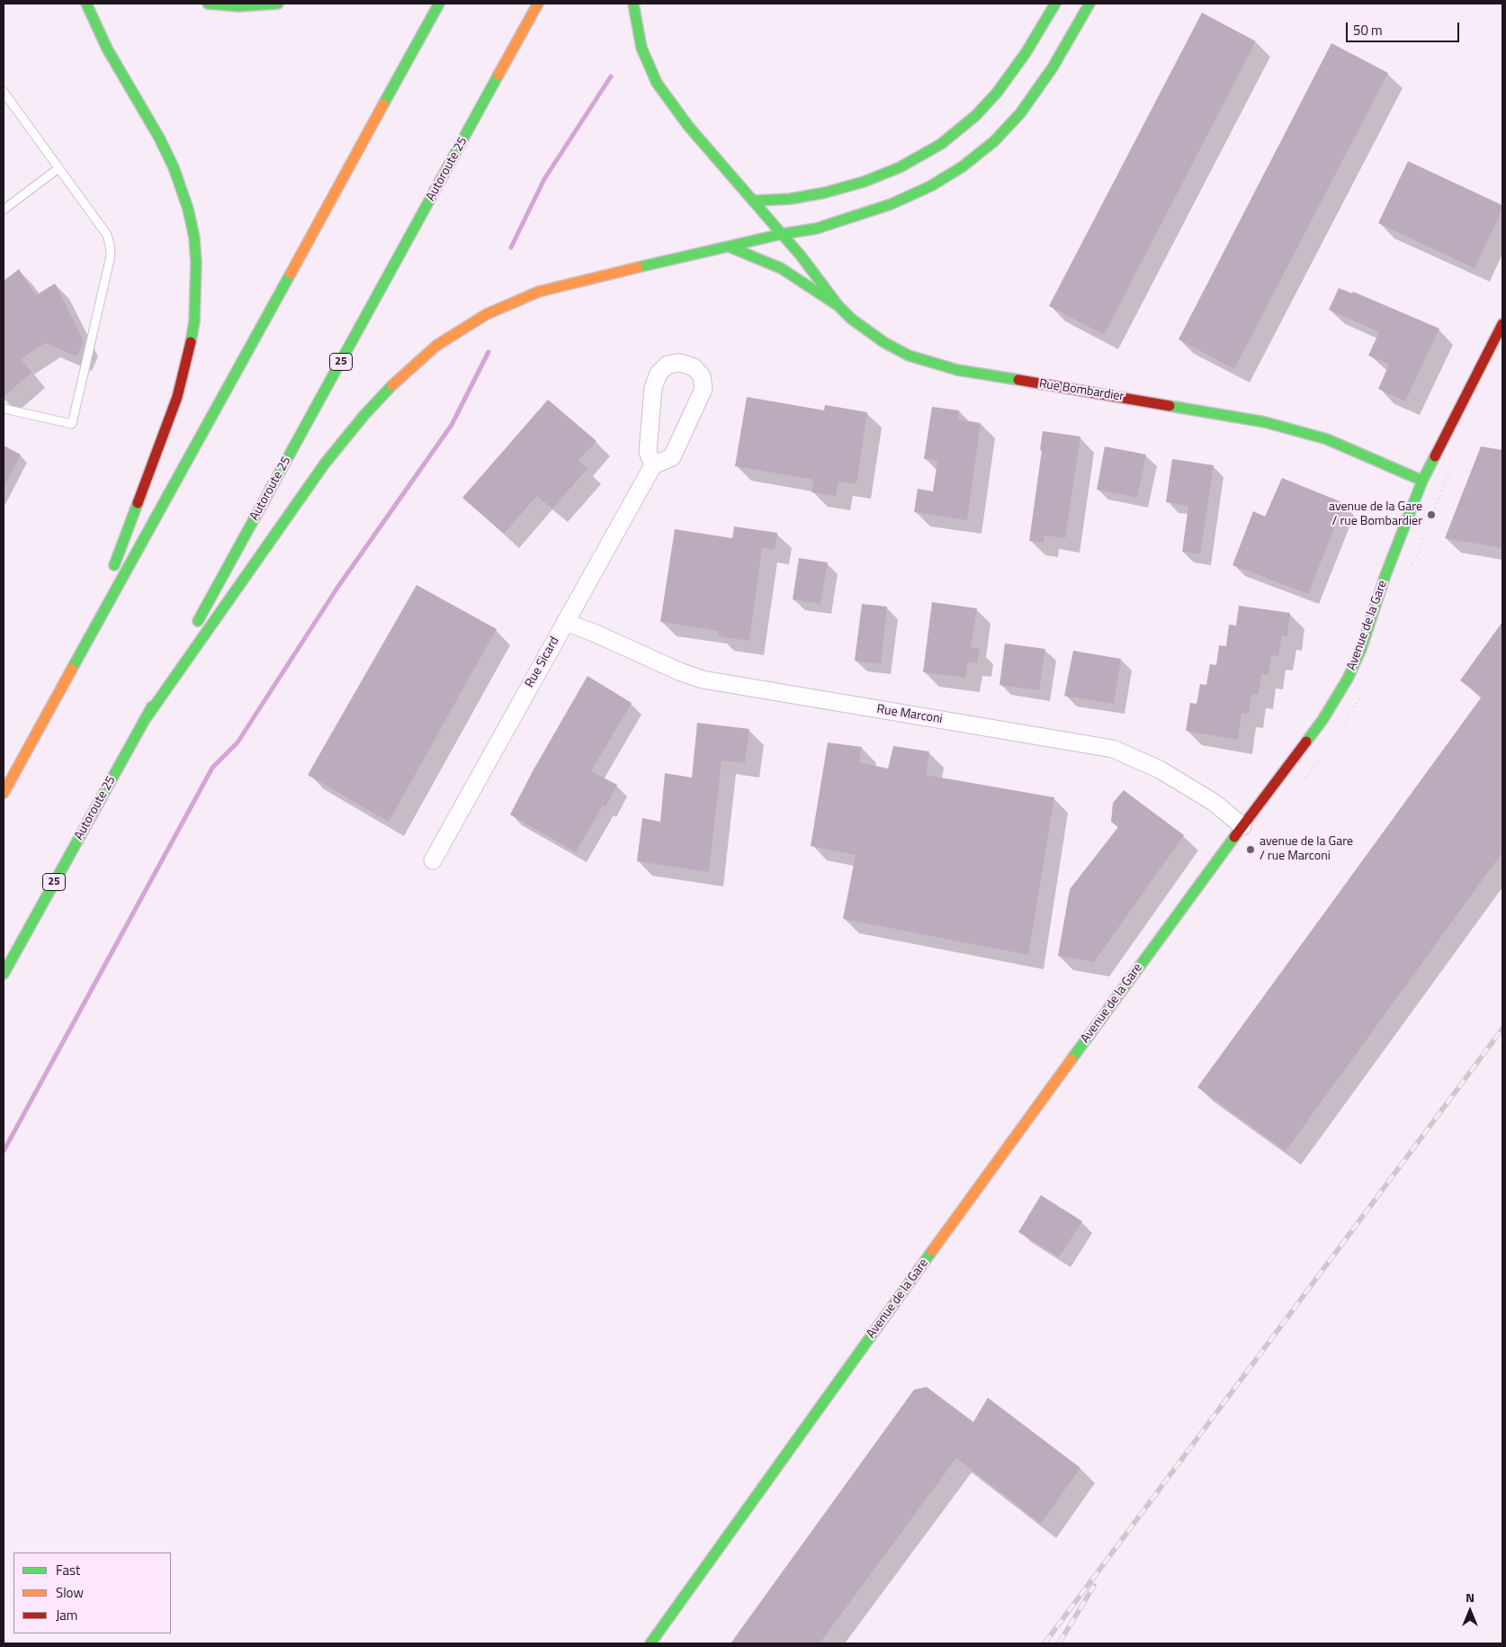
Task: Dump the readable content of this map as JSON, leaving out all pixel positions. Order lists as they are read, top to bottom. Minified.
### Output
{"streets":{"main road":["Autoroute 25","25","Rue Bombardier","Avenue de la Gare"],"street":["Rue Sicard","Rue Marconi"]},"crossings":[["Rue Bombardier","Avenue de la Gare"],["Avenue de la Gare","Rue Marconi"],["Rue Sicard","Rue Marconi"]],"places":["avenue de la Gare / rue Bombardier","avenue de la Gare / rue Marconi"],"legend":["Fast","Slow","Jam"],"scale_bar":"50 m","north":"top"}
